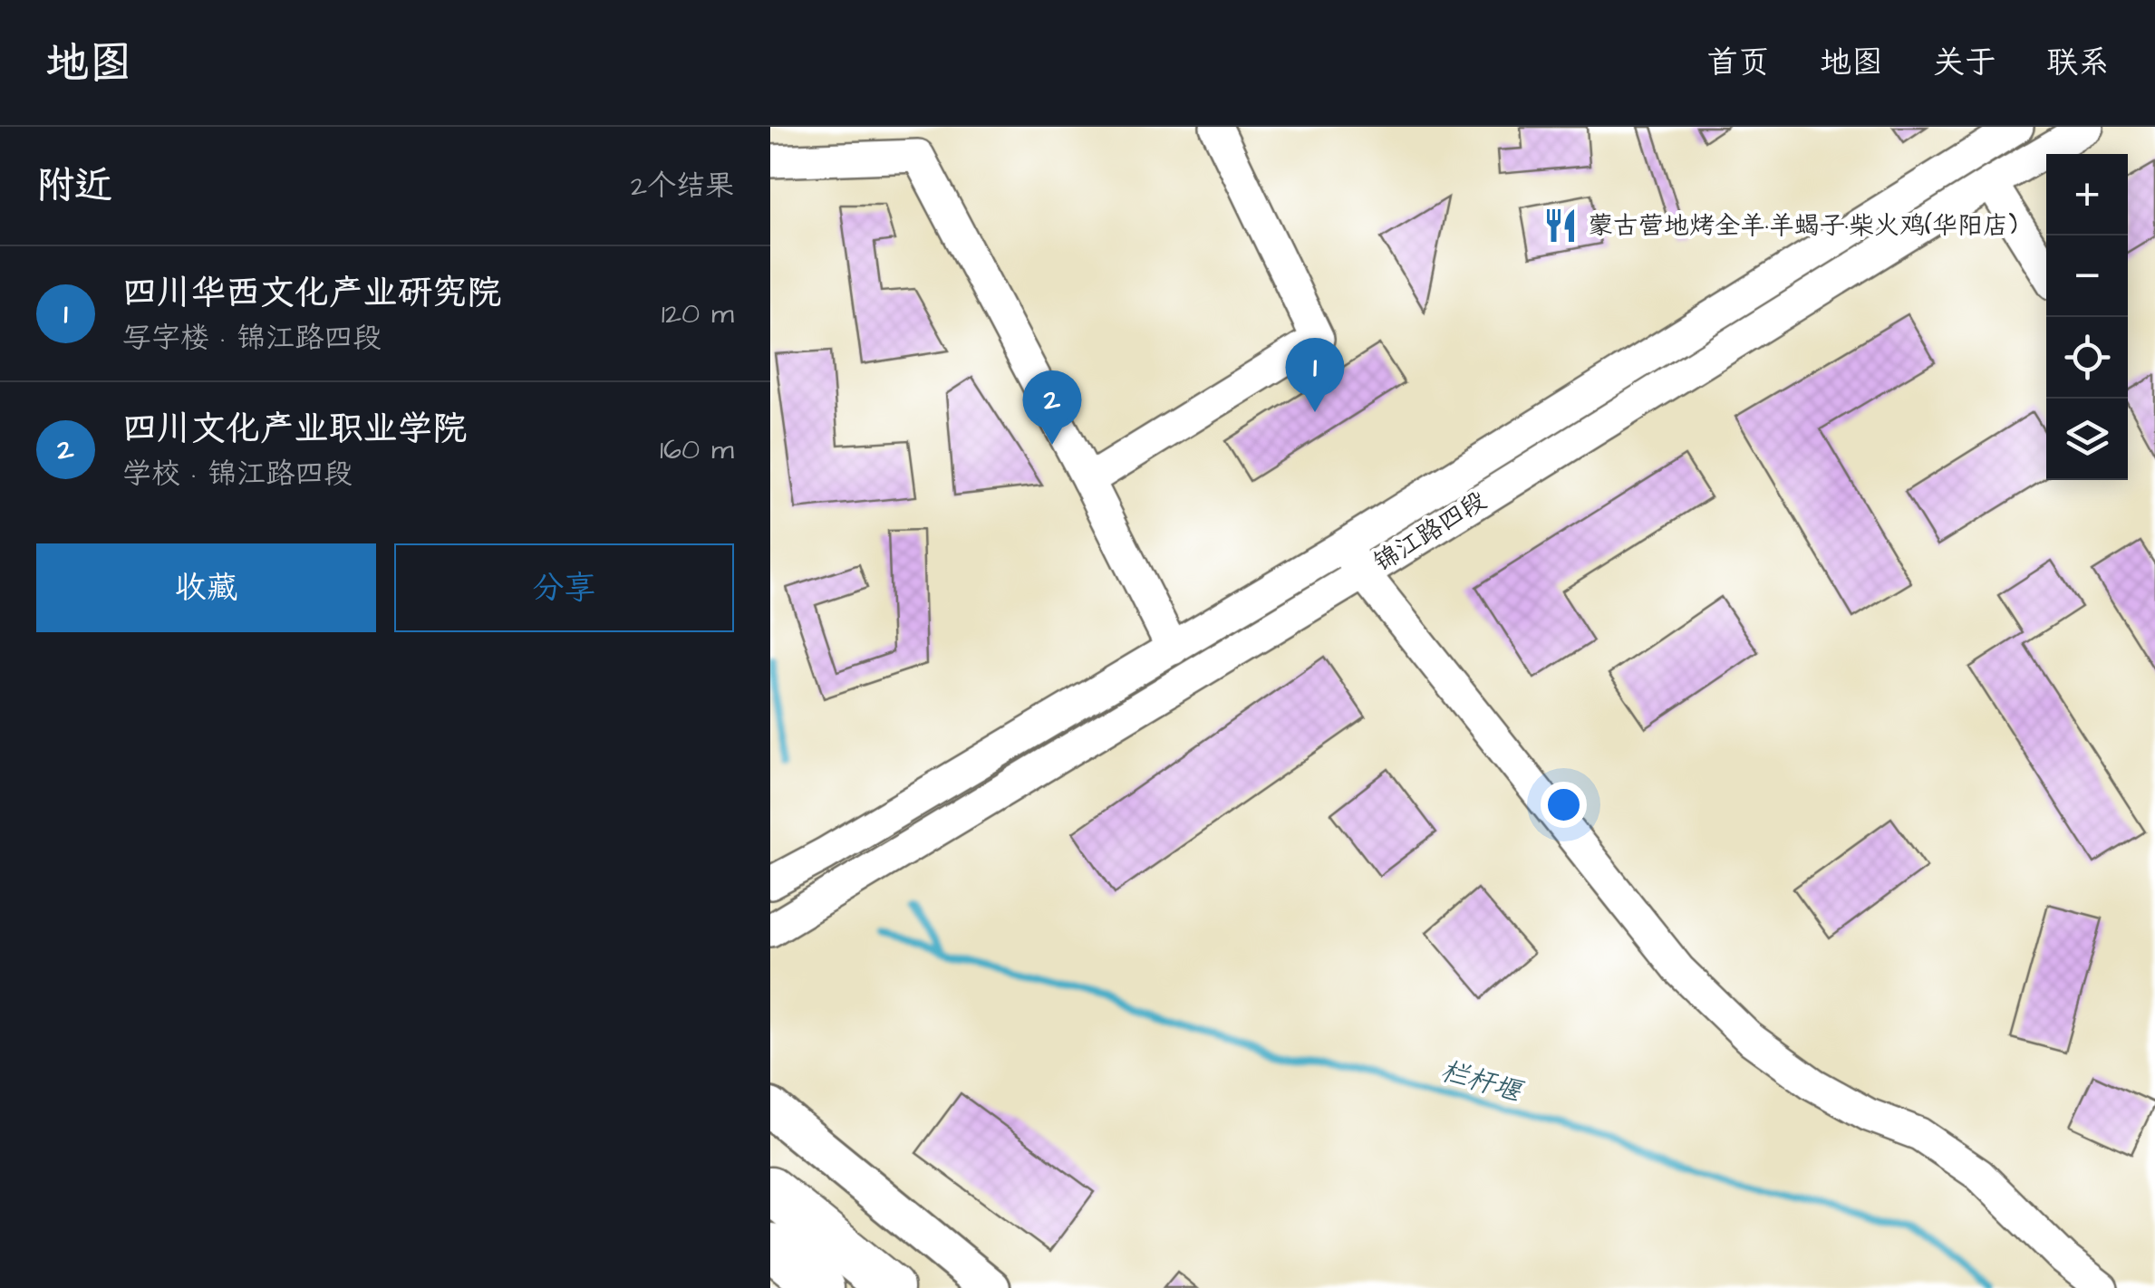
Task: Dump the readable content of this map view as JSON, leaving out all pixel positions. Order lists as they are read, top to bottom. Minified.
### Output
{"streets":{"street":["锦江路四段"]},"water":["栏杆堰"],"places":{"restaurant":["蒙古营地烤全羊·羊蝎子·柴火鸡(华阳店)"]},"page":{"header":"地图","nav":["首页","地图","关于","联系"],"heading":["附近","2个结果"],"map_buttons":["+","−"],"list":[{"mark":"1","name":"四川华西文化产业研究院","note":"写字楼 · 锦江路四段","value":"120 m"},{"mark":"2","name":"四川文化产业职业学院","note":"学校 · 锦江路四段","value":"160 m"}],"pins":["1","2"],"buttons":["收藏","分享"]}}
